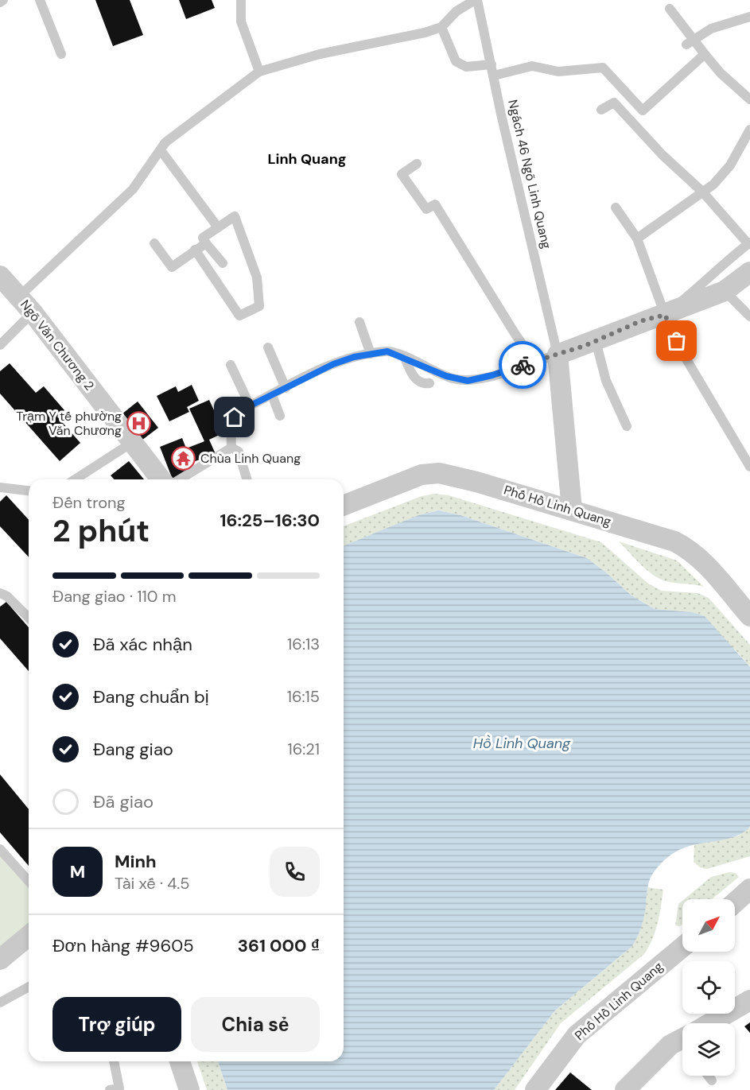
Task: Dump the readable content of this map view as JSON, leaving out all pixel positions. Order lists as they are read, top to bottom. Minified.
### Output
{"streets":{"street":["Ngõ Văn Chương 2","Phố Hồ Linh Quang"],"lane":["Ngách 46 Ngõ Linh Quang"]},"districts":["Linh Quang"],"water":["Hồ Linh Quang"],"places":{"hospital":["Trạm Y tế phường Văn Chương"],"temple":["Chùa Linh Quang"]},"north":"top right","page":{"heading":["2 phút","Đến trong","16:25–16:30"],"panel":["Minh","Tài xế · 4.5","Đơn hàng #9605","361 000 ₫"],"bar":"Đang giao · 110 m","list":[["Đã xác nhận","16:13"],["Đang chuẩn bị","16:15"],["Đang giao","16:21"],"Đã giao"],"round":"M","buttons":["Trợ giúp","Chia sẻ"]}}
